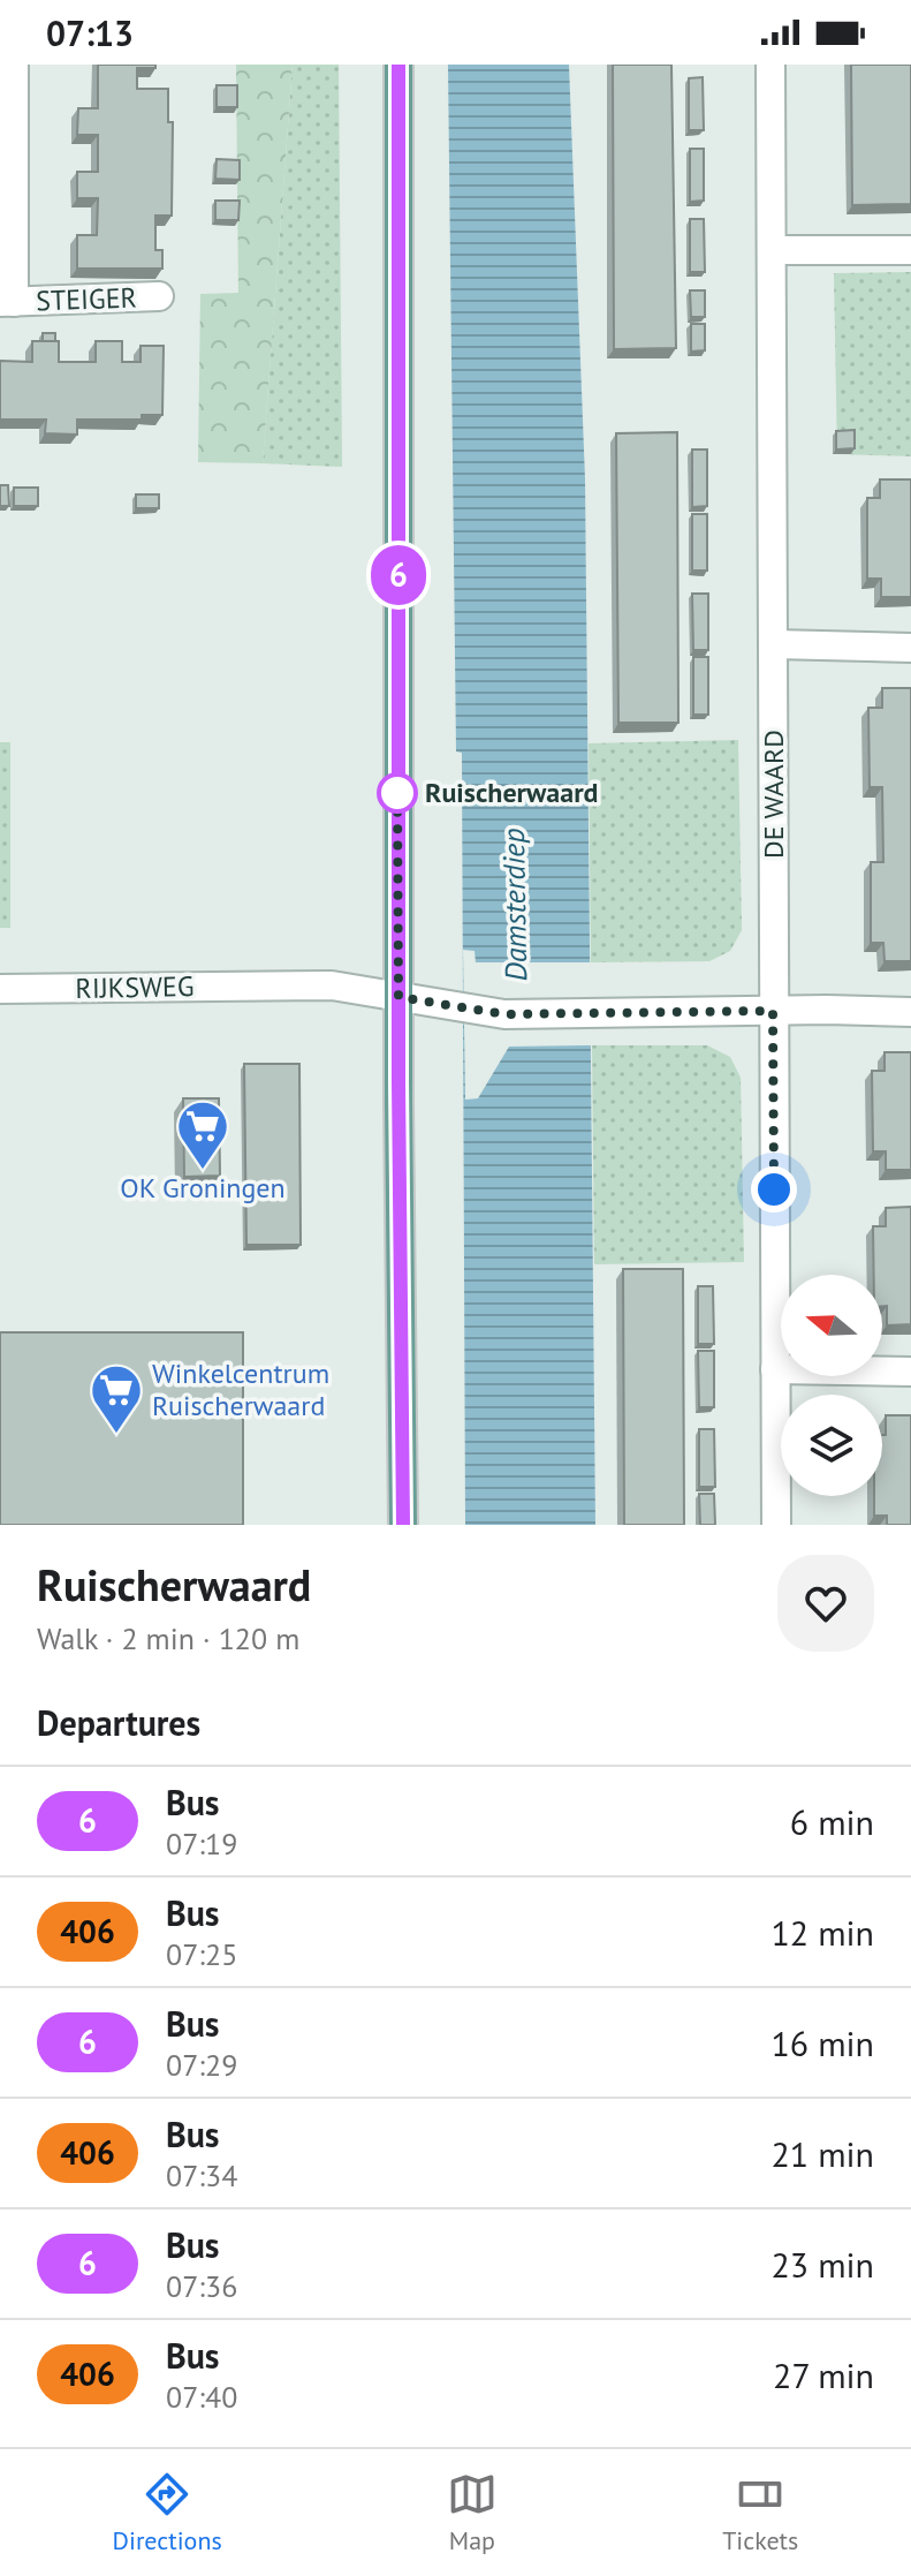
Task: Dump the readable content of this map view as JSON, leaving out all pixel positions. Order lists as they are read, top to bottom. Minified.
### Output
{"streets":{"street":["STEIGER","DE WAARD","RIJKSWEG"]},"crossings":[["DE WAARD","RIJKSWEG"]],"water":["Damsterdiep"],"places":{"other":["Ruischerwaard"],"supermarket":["OK Groningen","Winkelcentrum Ruischerwaard"]},"lines":["bus line 6"],"north":"left","page":{"status":"07:13","on_map":"6","heading":[["Ruischerwaard","Walk · 2 min · 120 m"],"Departures"],"list":[{"mark":"6","name":"Bus","note":"07:19","value":"6 min"},{"mark":"406","name":"Bus","note":"07:25","value":"12 min"},{"mark":"6","name":"Bus","note":"07:29","value":"16 min"},{"mark":"406","name":"Bus","note":"07:34","value":"21 min"},{"mark":"6","name":"Bus","note":"07:36","value":"23 min"},{"mark":"406","name":"Bus","note":"07:40","value":"27 min"}],"tabs":["Directions","Map","Tickets"]}}
